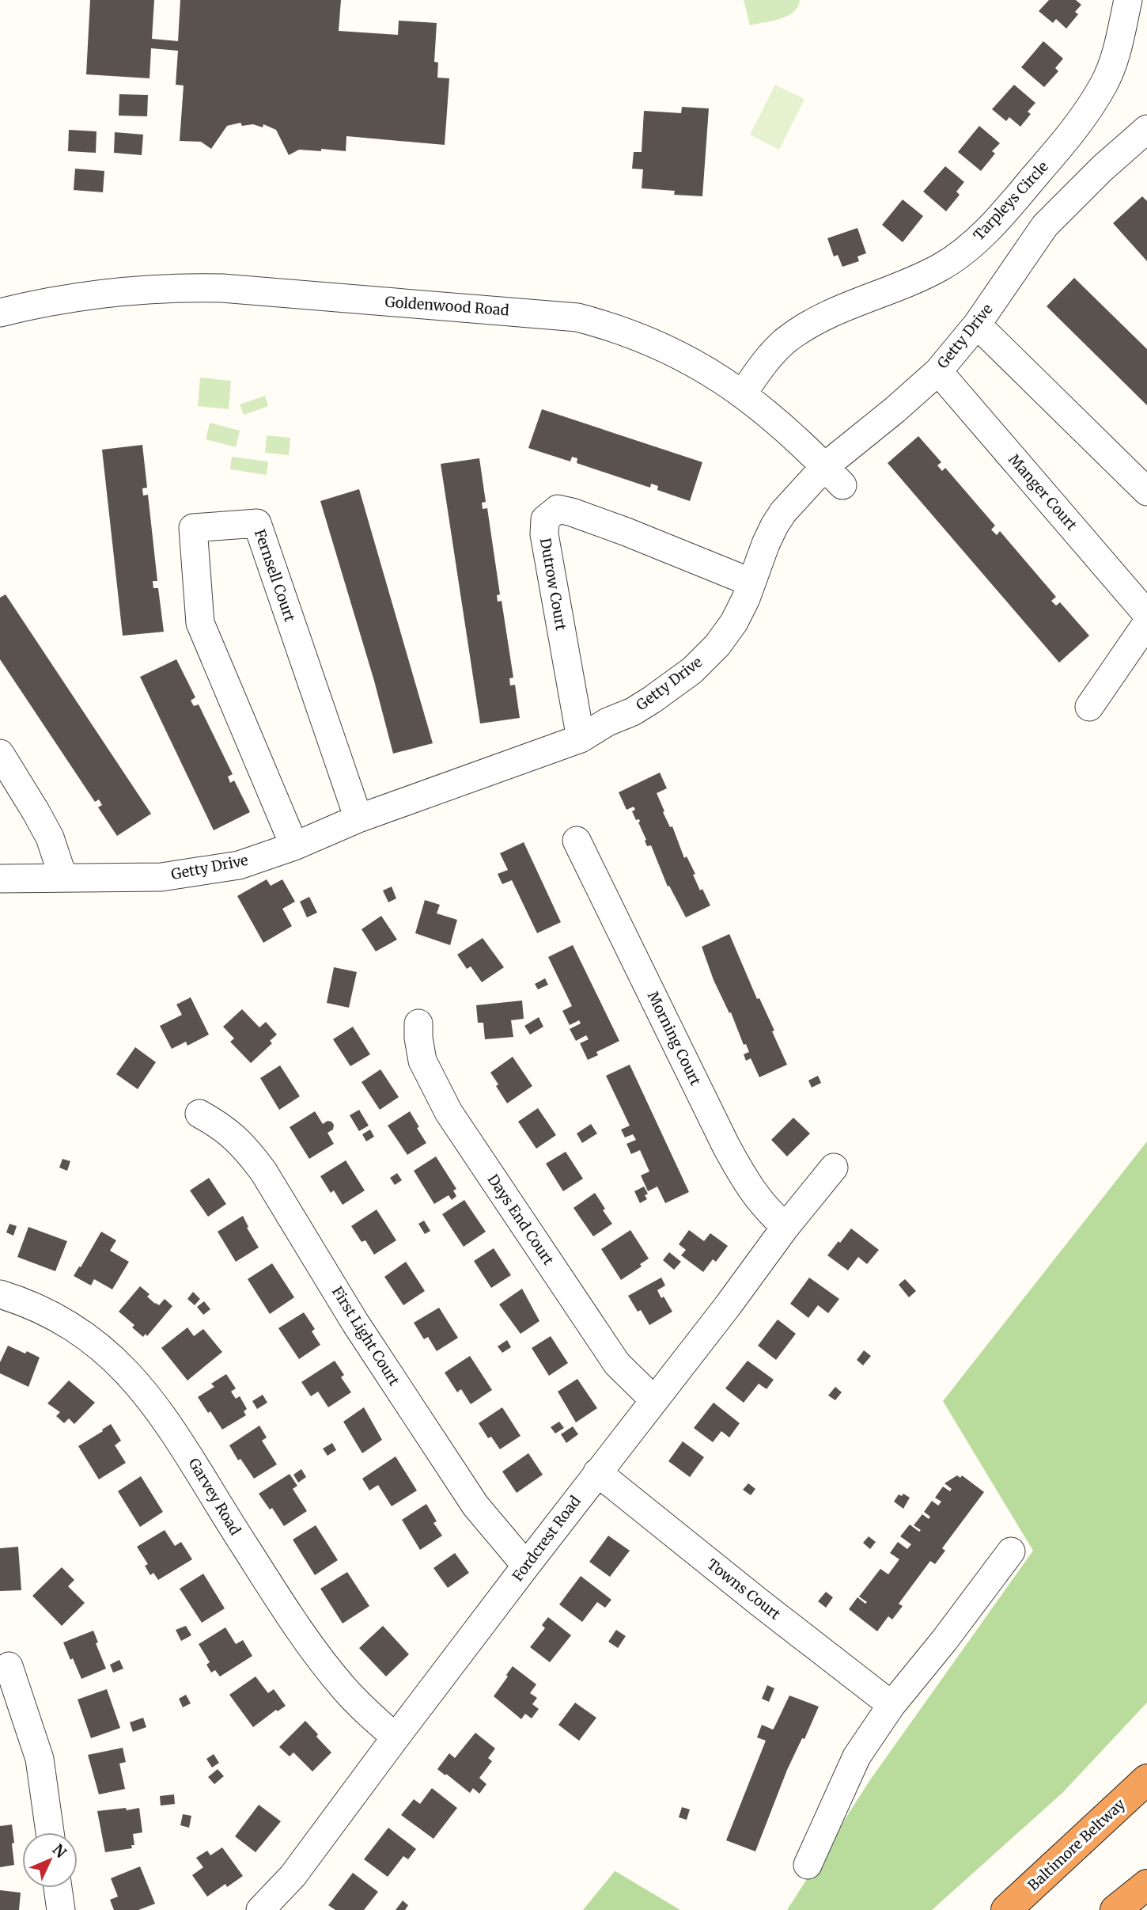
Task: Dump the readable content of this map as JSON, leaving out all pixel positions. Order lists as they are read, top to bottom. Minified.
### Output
{"streets":{"highway":["Baltimore Beltway"],"street":["Tarpleys Circle","Goldenwood Road","Getty Drive","Manger Court","Fernsell Court","Dutrow Court","Morning Court","Days End Court","First Light Court","Garvey Road","Fordcrest Road","Towns Court"]},"crossings":[["Tarpleys Circle","Goldenwood Road"],["Goldenwood Road","Getty Drive"],["Getty Drive","Manger Court"],["Getty Drive","Fernsell Court"],["Getty Drive","Dutrow Court"],["Morning Court","Fordcrest Road"],["Days End Court","Fordcrest Road"],["First Light Court","Fordcrest Road"],["Garvey Road","Fordcrest Road"],["Fordcrest Road","Towns Court"]],"north":"top right"}
